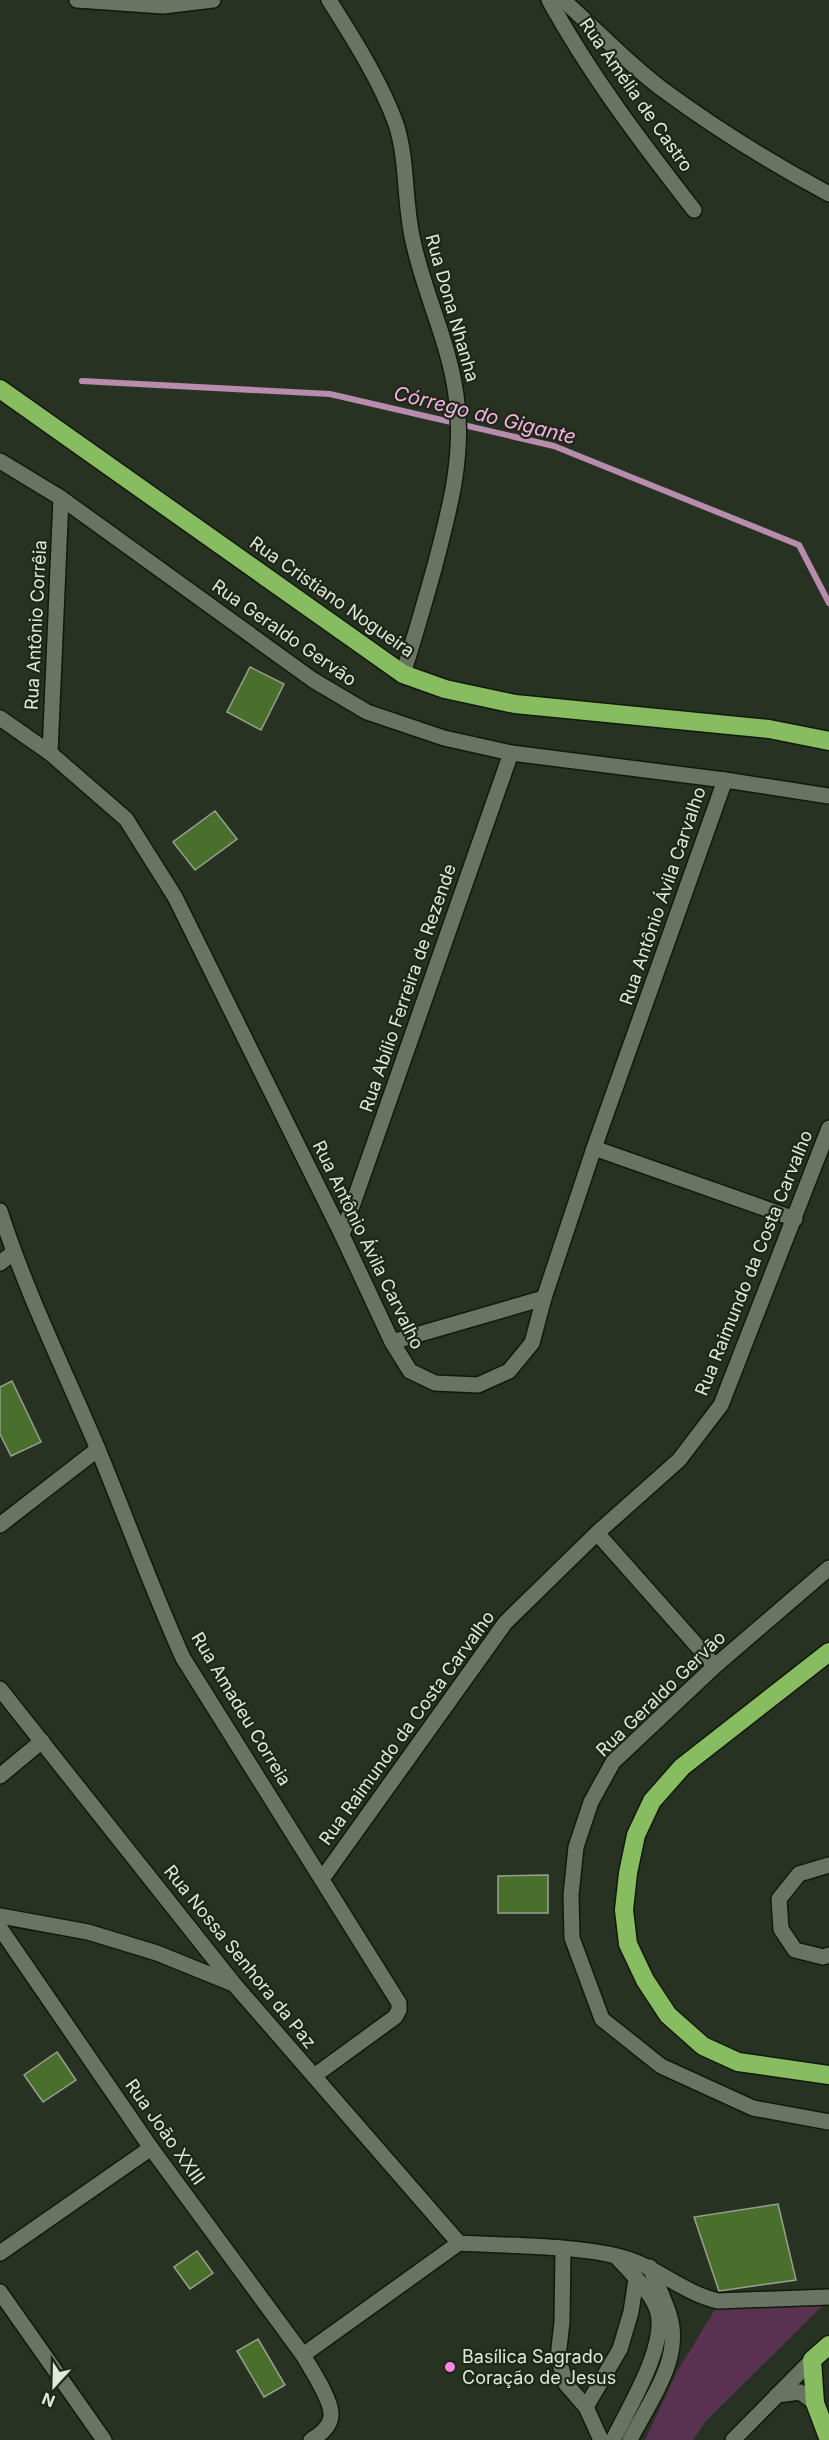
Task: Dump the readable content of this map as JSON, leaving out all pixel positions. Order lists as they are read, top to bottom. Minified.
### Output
{"streets":{"highway":["Rua Cristiano Nogueira"],"street":["Rua Amélia de Castro","Rua Dona Nhanha","Rua Antônio Corrêia","Rua Geraldo Gervão","Rua Antônio Ávila Carvalho","Rua Abílio Ferreira de Rezende","Rua Raimundo da Costa Carvalho","Rua Amadeu Correia","Rua Nossa Senhora da Paz","Rua João XXIII"]},"crossings":[["Rua Dona Nhanha","Rua Cristiano Nogueira"],["Rua Antônio Corrêia","Rua Geraldo Gervão"],["Rua Antônio Corrêia","Rua Antônio Ávila Carvalho"],["Rua Geraldo Gervão","Rua Antônio Ávila Carvalho"],["Rua Geraldo Gervão","Rua Abílio Ferreira de Rezende"],["Rua Antônio Ávila Carvalho","Rua Abílio Ferreira de Rezende"],["Rua Raimundo da Costa Carvalho","Rua Amadeu Correia"],["Rua Amadeu Correia","Rua Nossa Senhora da Paz"]],"water":["Córrego do Gigante"],"places":["Basílica Sagrado Coração de Jesus"],"north":"bottom"}
